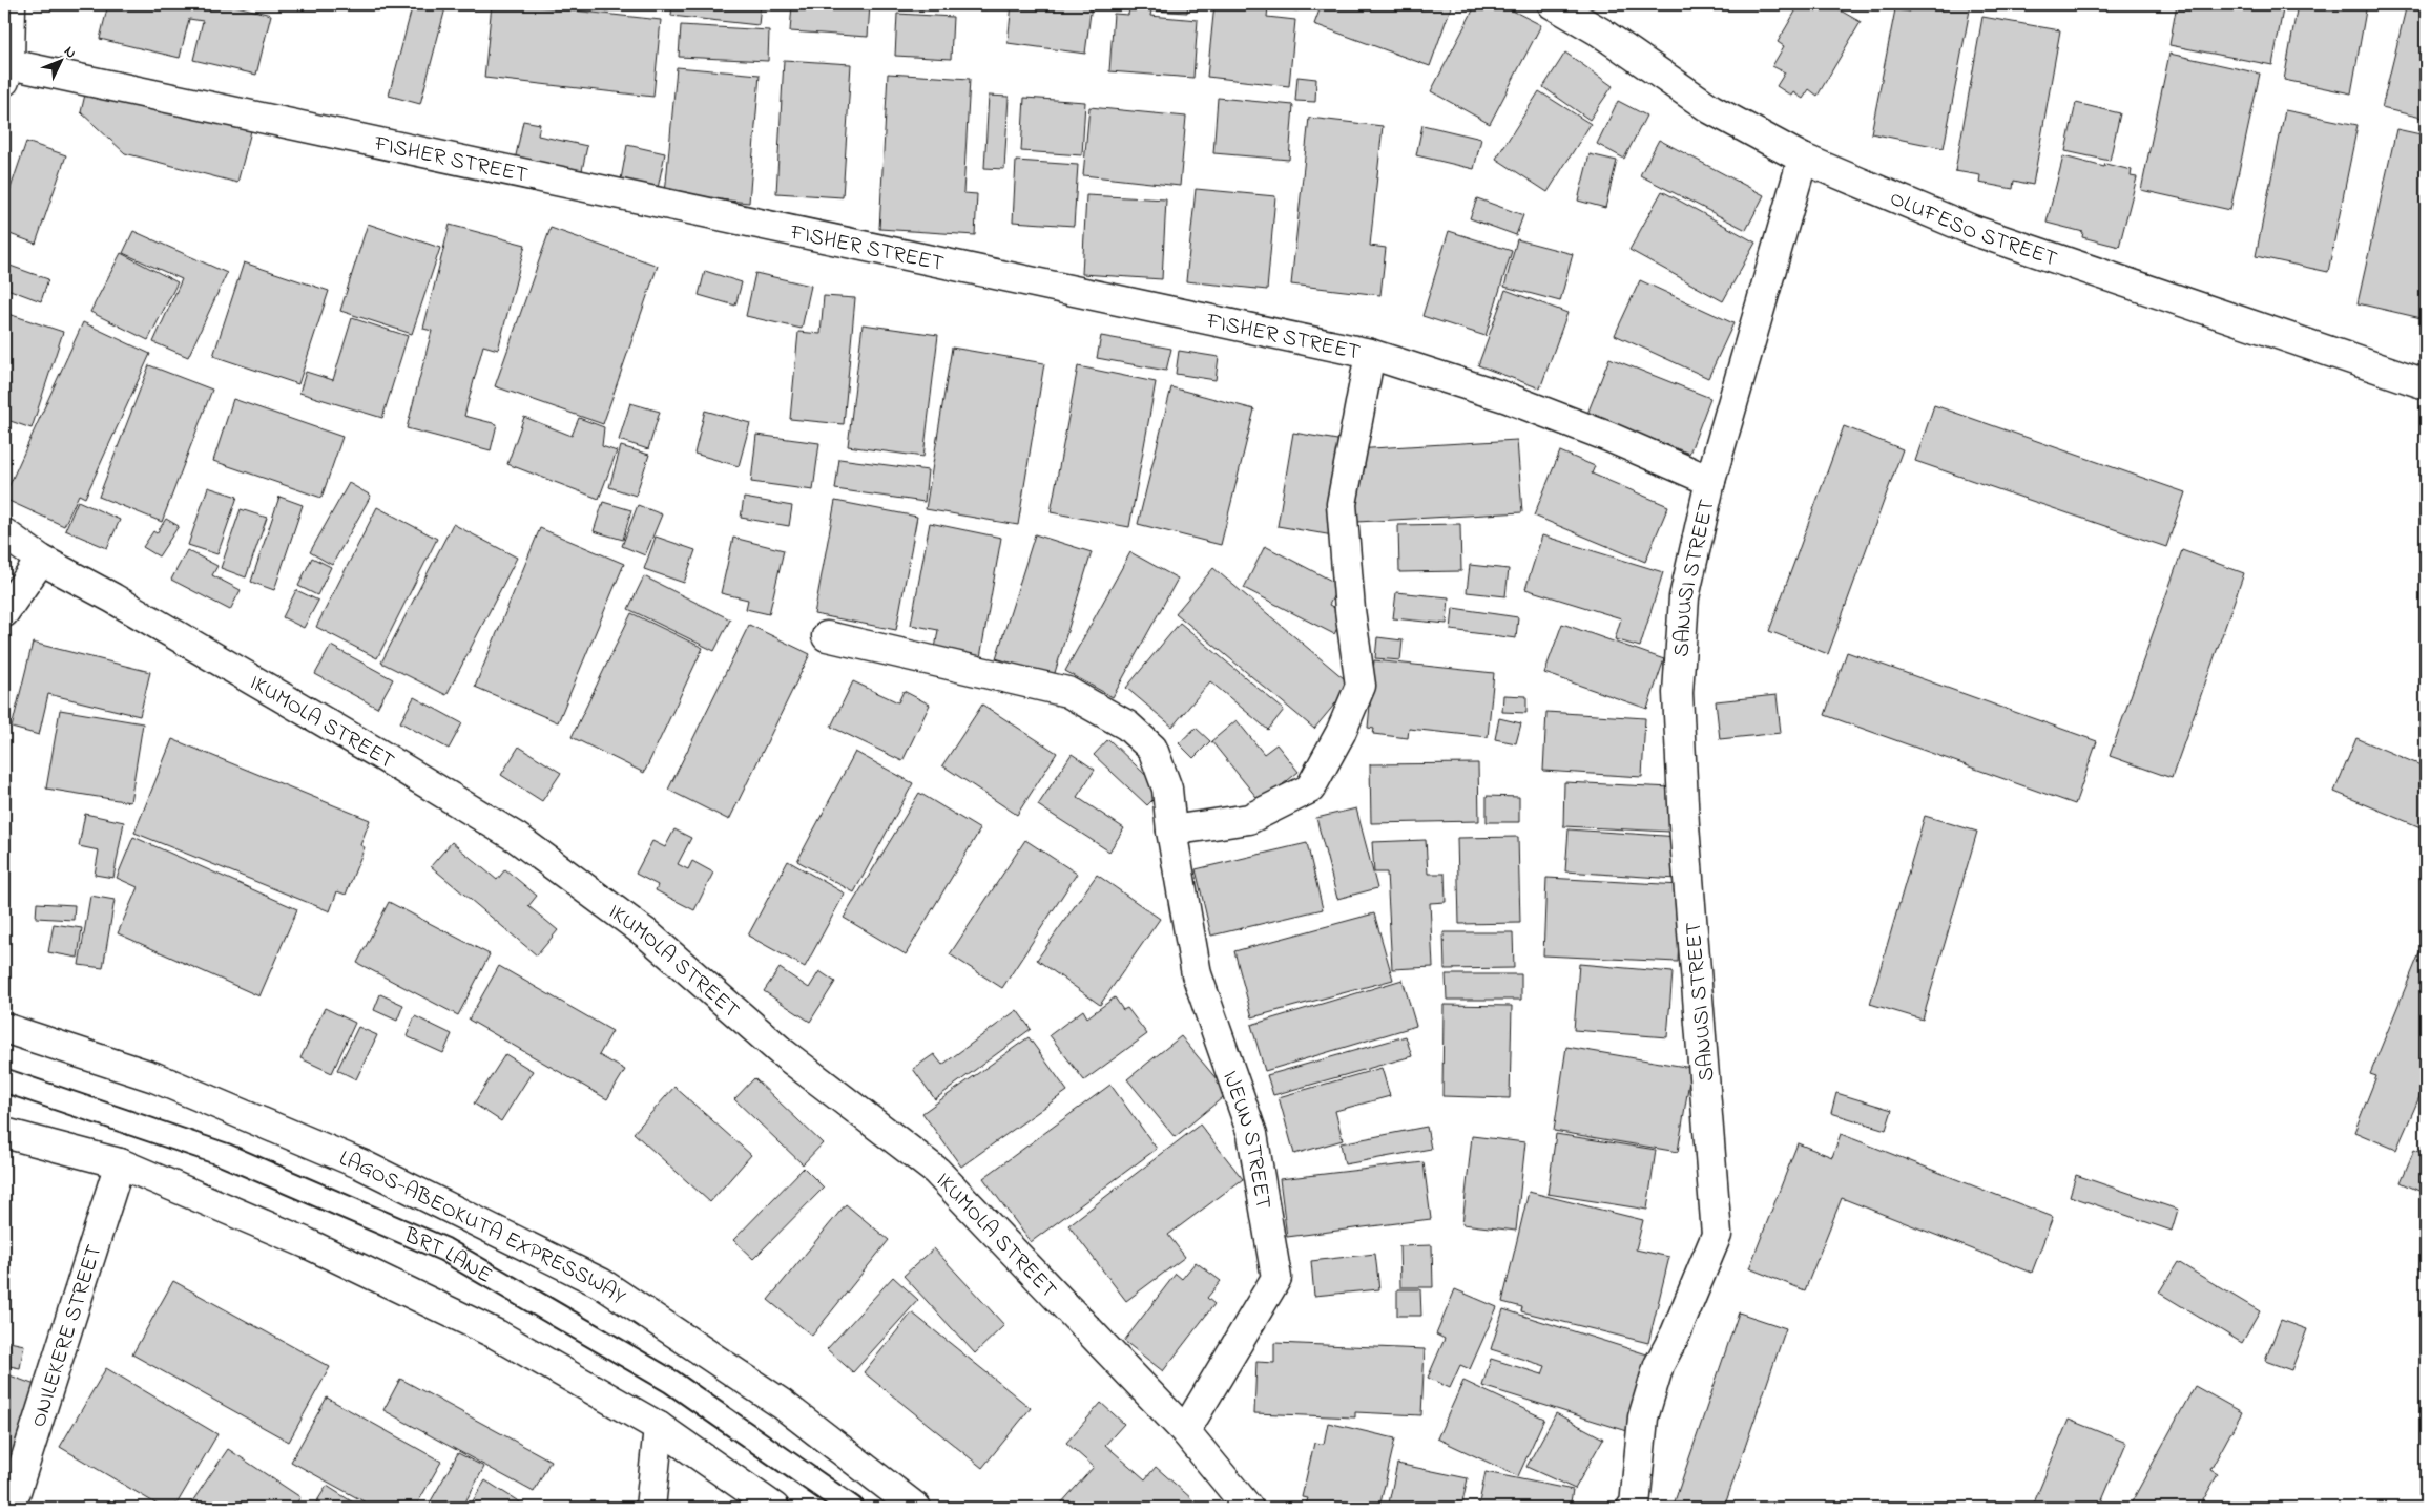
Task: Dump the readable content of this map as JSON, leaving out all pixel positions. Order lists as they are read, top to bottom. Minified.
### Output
{"streets":{"main road":["FISHER STREET","OLUFESO STREET","SANUSI STREET","IKUMOLA STREET","IJEUN STREET","LAGOS-ABEOKUTA EXPRESSWAY","ONILEKERE STREET"],"lane":["BRT LANE"]},"crossings":[["FISHER STREET","SANUSI STREET"],["OLUFESO STREET","SANUSI STREET"],["IKUMOLA STREET","IJEUN STREET"]],"north":"top right"}
